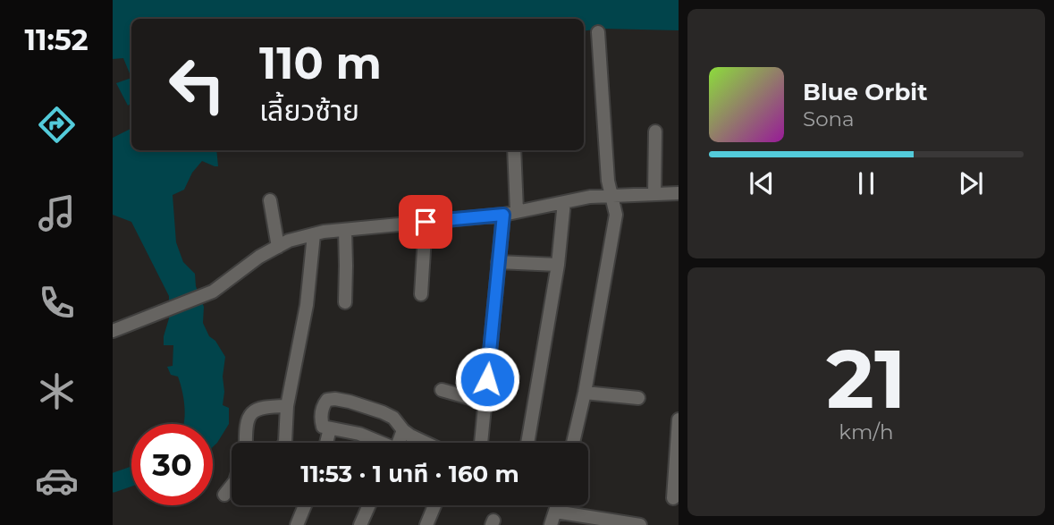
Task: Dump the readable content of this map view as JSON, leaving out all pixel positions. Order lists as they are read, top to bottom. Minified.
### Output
{"page":{"tabs":"11:52","turn":["110 m","เลี้ยวซ้าย"],"song":["Blue Orbit","Sona"],"tile":["21","km/h"],"limit":"30","trip":"11:53 · 1 นาที · 160 m"}}
